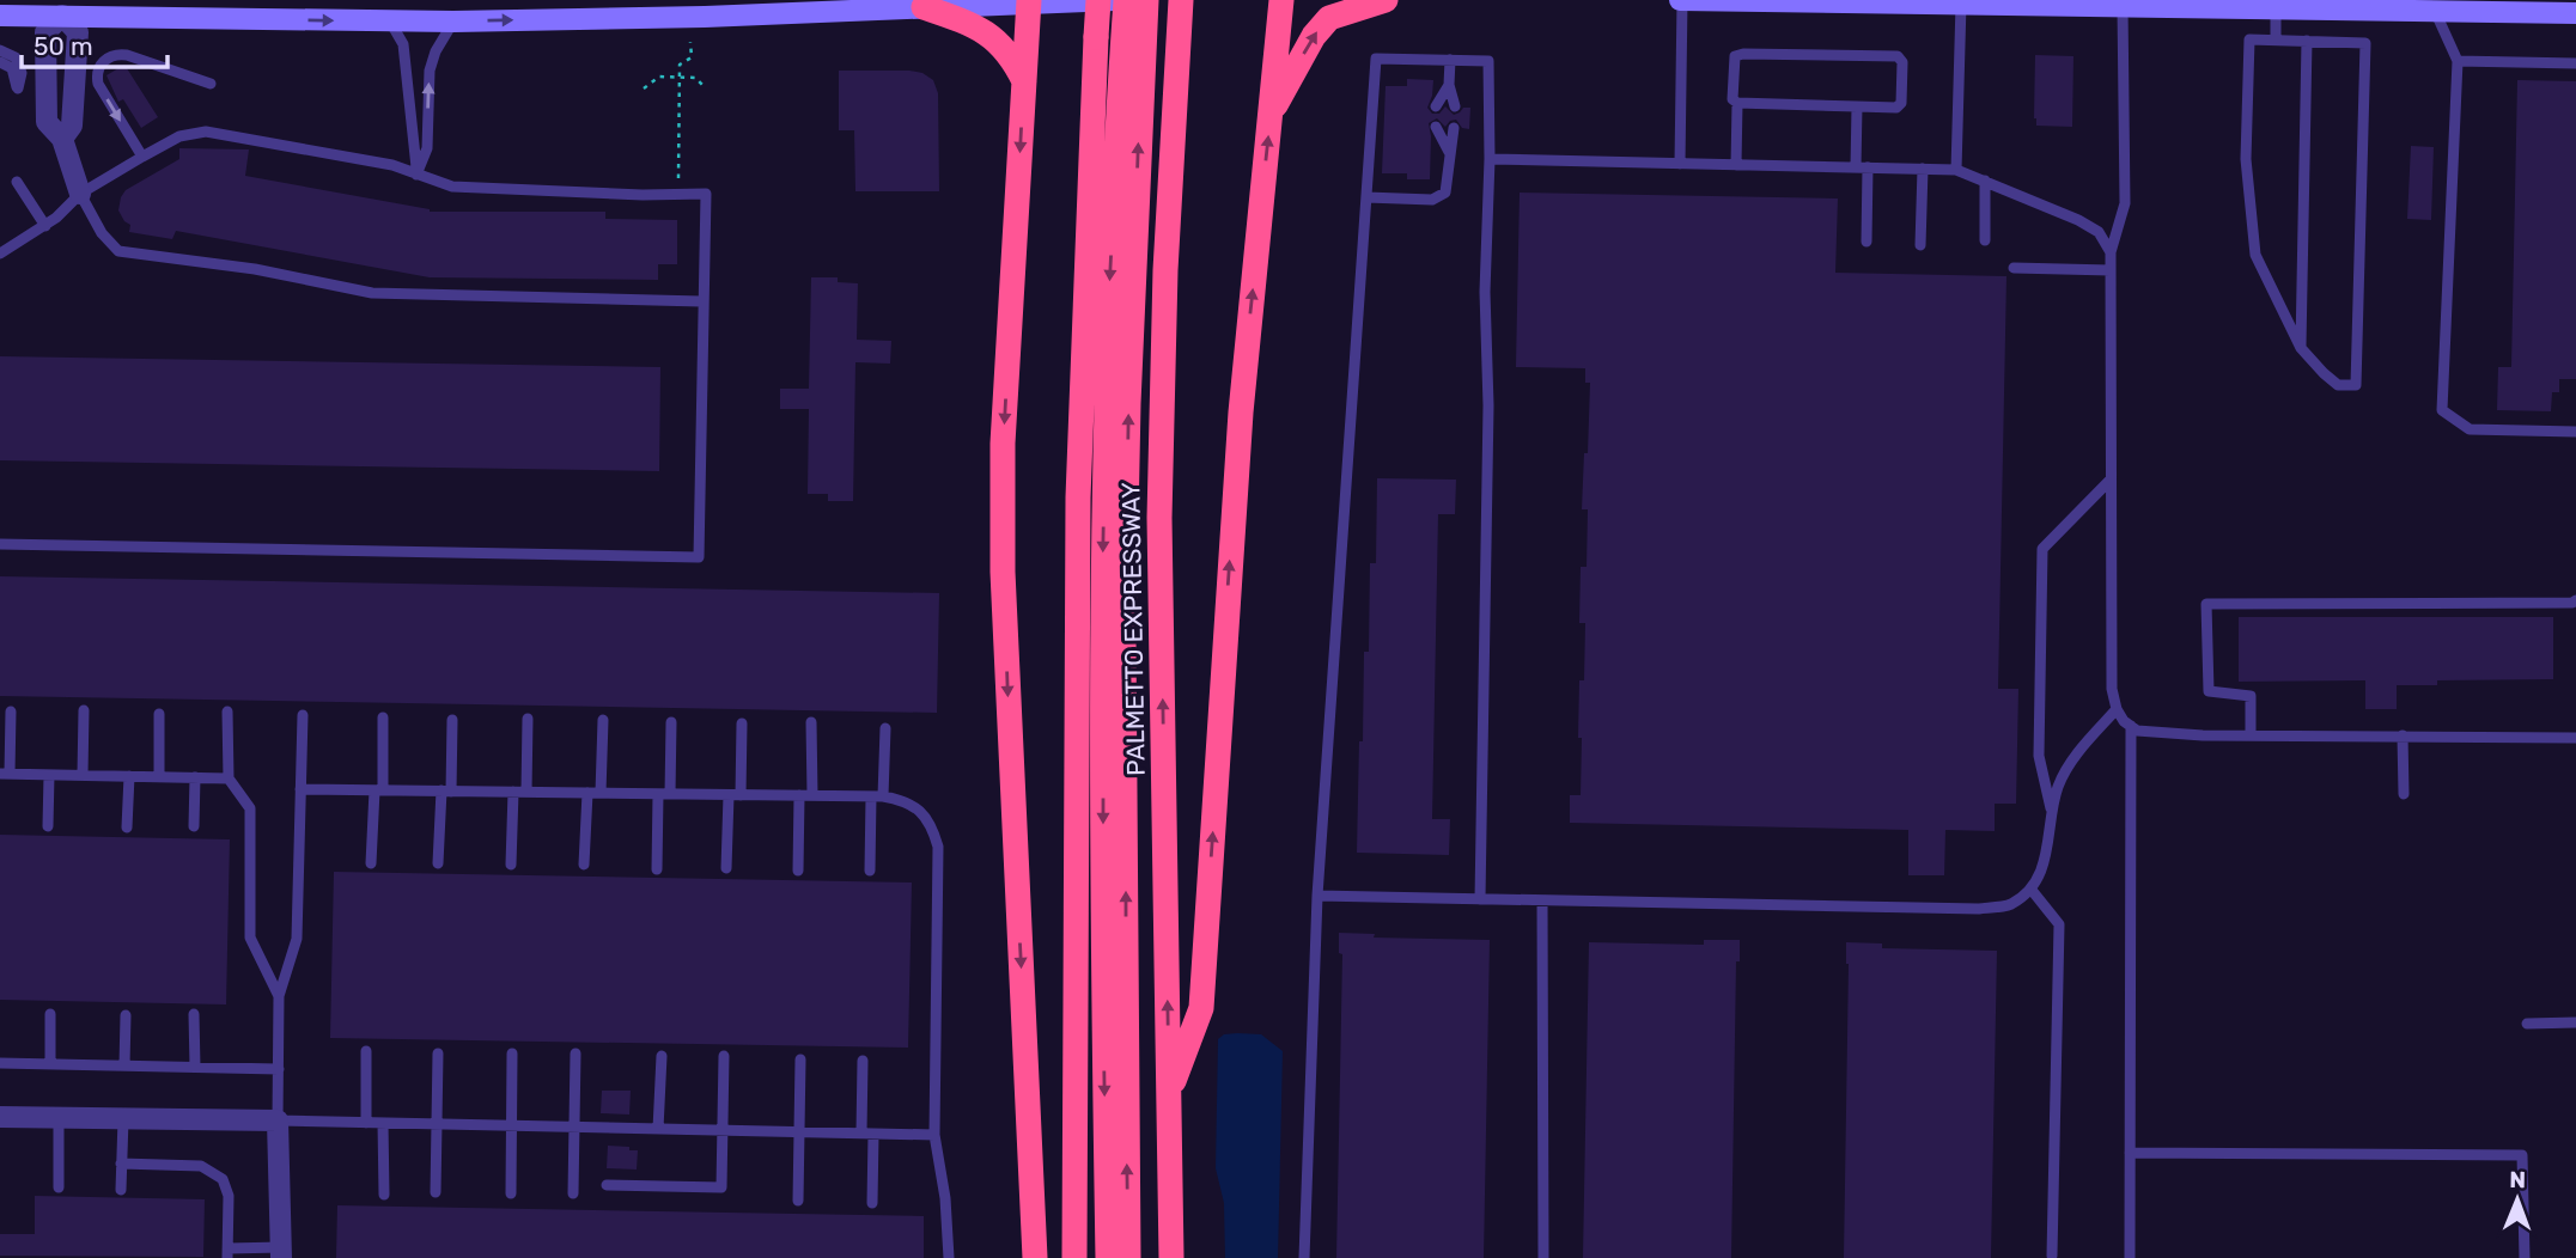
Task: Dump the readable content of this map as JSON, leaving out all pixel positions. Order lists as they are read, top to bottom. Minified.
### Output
{"streets":{"highway":["PALMETTO EXPRESSWAY"]},"scale_bar":"50 m","north":"top"}
